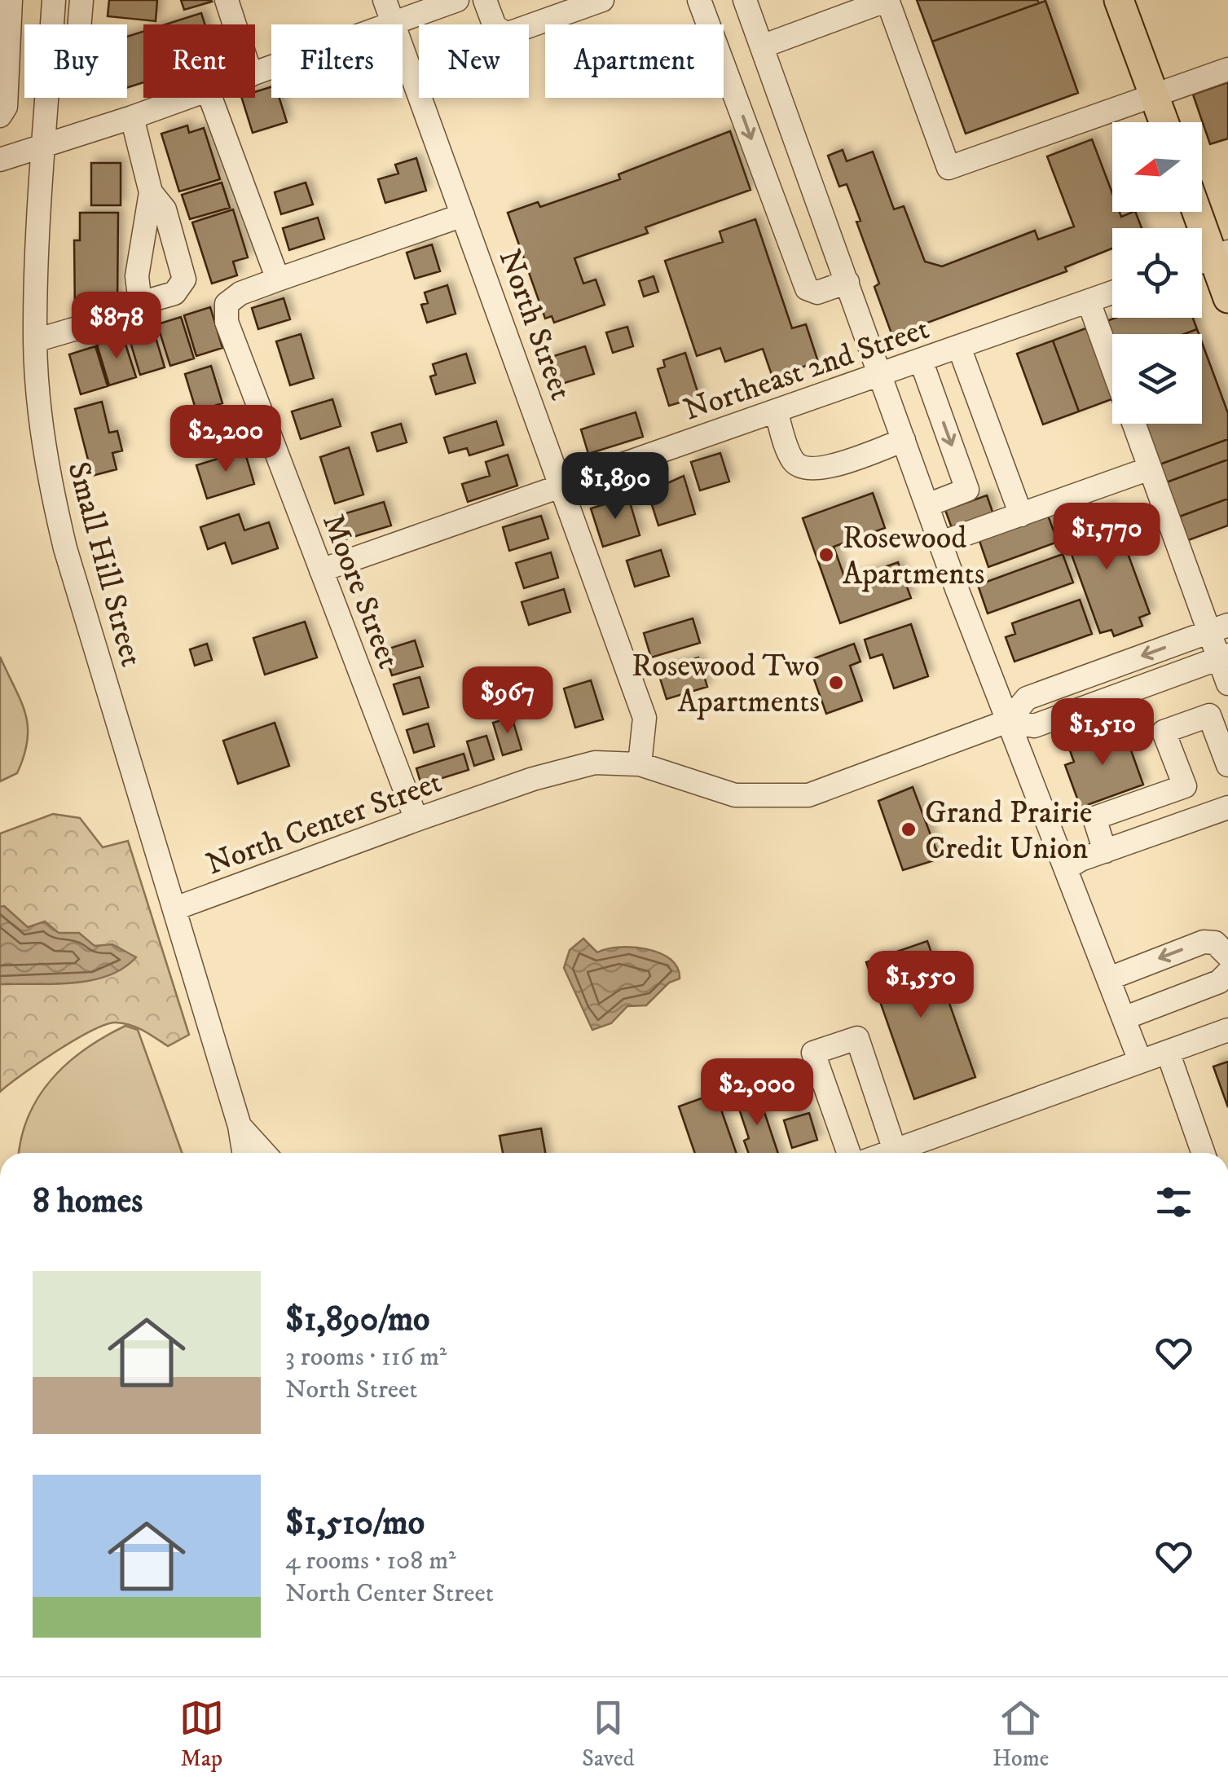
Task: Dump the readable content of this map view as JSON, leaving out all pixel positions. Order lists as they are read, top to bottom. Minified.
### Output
{"streets":{"street":["North Street","Northeast 2nd Street","Small Hill Street","Moore Street","North Center Street"]},"crossings":[["North Street","Northeast 2nd Street"],["North Street","North Center Street"],["Northeast 2nd Street","Moore Street"],["Small Hill Street","North Center Street"],["Moore Street","North Center Street"]],"places":["Rosewood Apartments","Rosewood Two Apartments","Grand Prairie Credit Union"],"north":"left","page":{"chip":["Buy","Rent","Filters","New","Apartment"],"price":["$878","$2,200","$1,890","$1,770","$967","$1,510","$1,550","$2,000"],"heading":"8 homes","list":[{"name":"$1,890/mo","note":"3 rooms · 116 m² · North Street"},{"name":"$1,510/mo","note":"4 rooms · 108 m² · North Center Street"}],"tabs":["Map","Saved","Home"]}}
